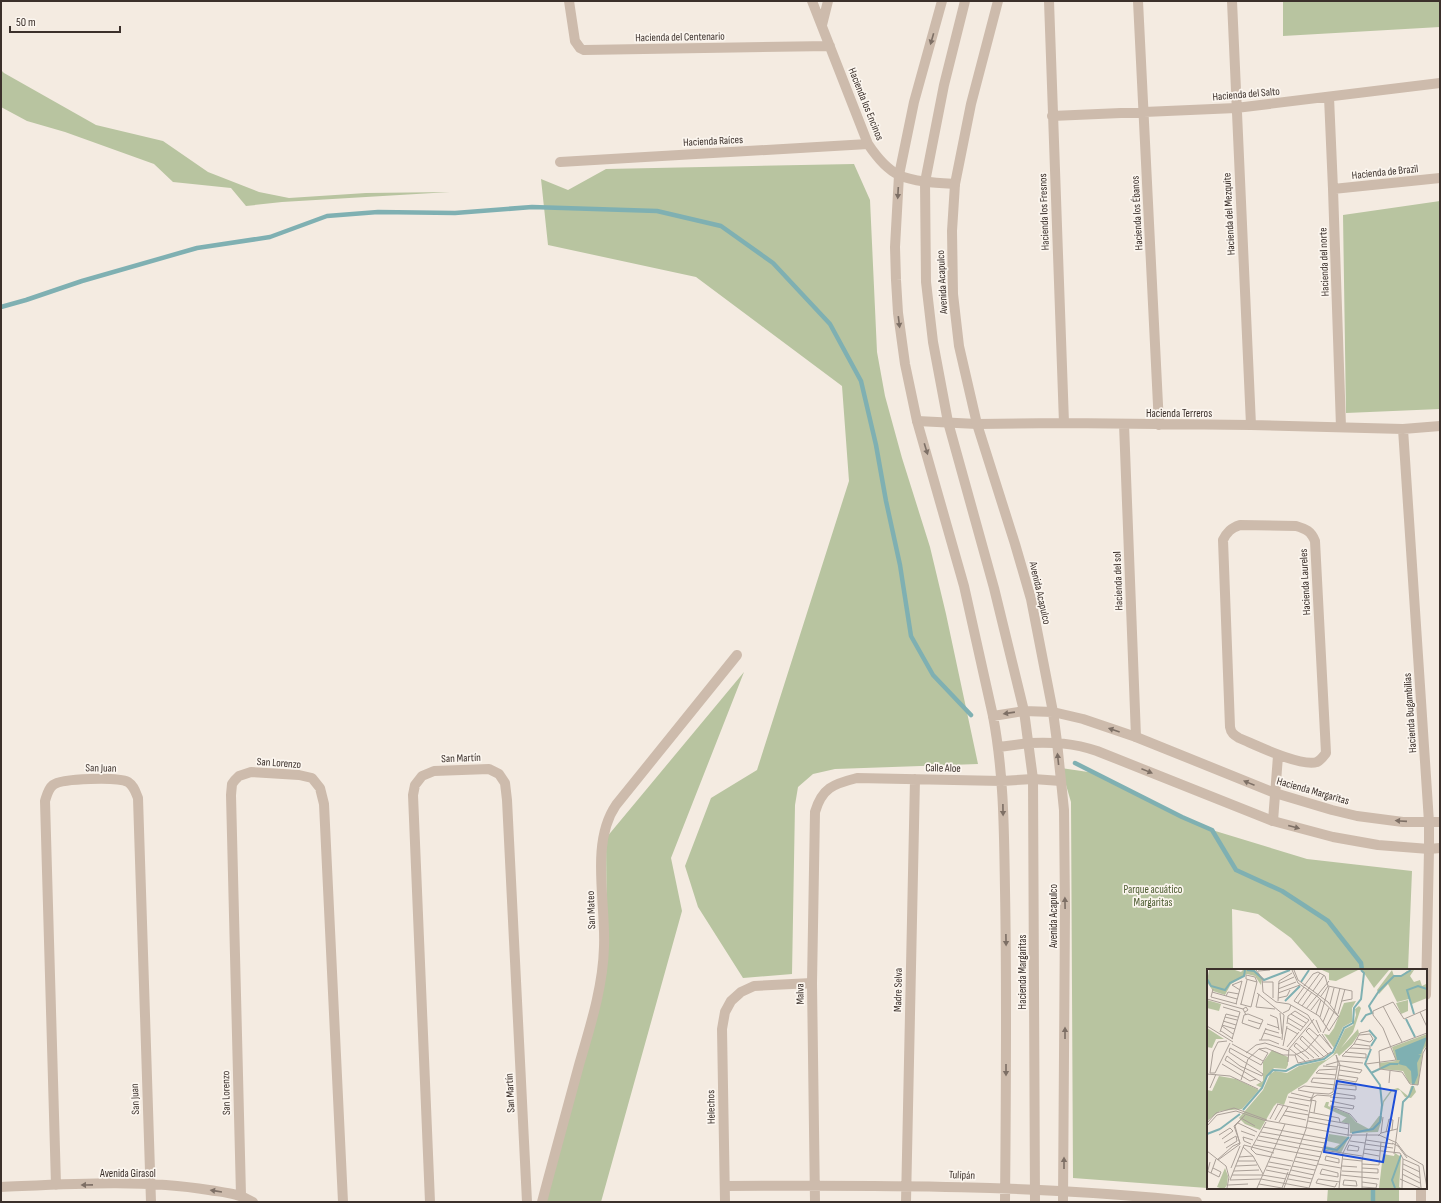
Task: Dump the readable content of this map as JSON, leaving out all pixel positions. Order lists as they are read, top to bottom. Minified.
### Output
{"streets":{"street":["Hacienda del Centenario","Hacienda del Salto","Hacienda los Encinos","Hacienda Raíces","Hacienda de Brazil","Hacienda los Fresnos","Hacienda los Ébanos","Hacienda del Mezquite","Hacienda del norte","Avenida Acapulco","Hacienda Terreros","Hacienda del sol","Hacienda Laureles","Hacienda Bugambilias","San Martín","San Lorenzo","San Juan","Calle Aloe","Hacienda Margaritas","San Mateo","Madre Selva","Malva","Helechos","Avenida Girasol","Tulipán"]},"crossings":[["Hacienda del Centenario","Hacienda los Encinos"],["Hacienda del Salto","Hacienda los Fresnos"],["Hacienda del Salto","Hacienda los Ébanos"],["Hacienda del Salto","Hacienda del Mezquite"],["Hacienda del Salto","Hacienda del norte"],["Hacienda los Encinos","Hacienda Raíces"],["Hacienda los Encinos","Avenida Acapulco"],["Hacienda de Brazil","Hacienda del norte"],["Hacienda los Fresnos","Hacienda Terreros"],["Hacienda los Ébanos","Hacienda Terreros"],["Hacienda del Mezquite","Hacienda Terreros"],["Hacienda del norte","Hacienda Terreros"],["Avenida Acapulco","Hacienda Terreros"],["Avenida Acapulco","Calle Aloe"],["Avenida Acapulco","Hacienda Margaritas"],["Avenida Acapulco","Tulipán"],["Hacienda Terreros","Hacienda del sol"],["Hacienda Terreros","Hacienda Bugambilias"],["Hacienda del sol","Hacienda Margaritas"],["Hacienda Bugambilias","Hacienda Margaritas"],["San Lorenzo","Avenida Girasol"],["San Juan","Avenida Girasol"],["Calle Aloe","Hacienda Margaritas"],["Calle Aloe","Madre Selva"],["Calle Aloe","Malva"],["Hacienda Margaritas","Tulipán"],["Madre Selva","Tulipán"],["Malva","Helechos"],["Malva","Tulipán"],["Helechos","Tulipán"]],"one_way":["Avenida Girasol"],"parks":["Parque acuático Margaritas"],"scale_bar":"50 m"}
